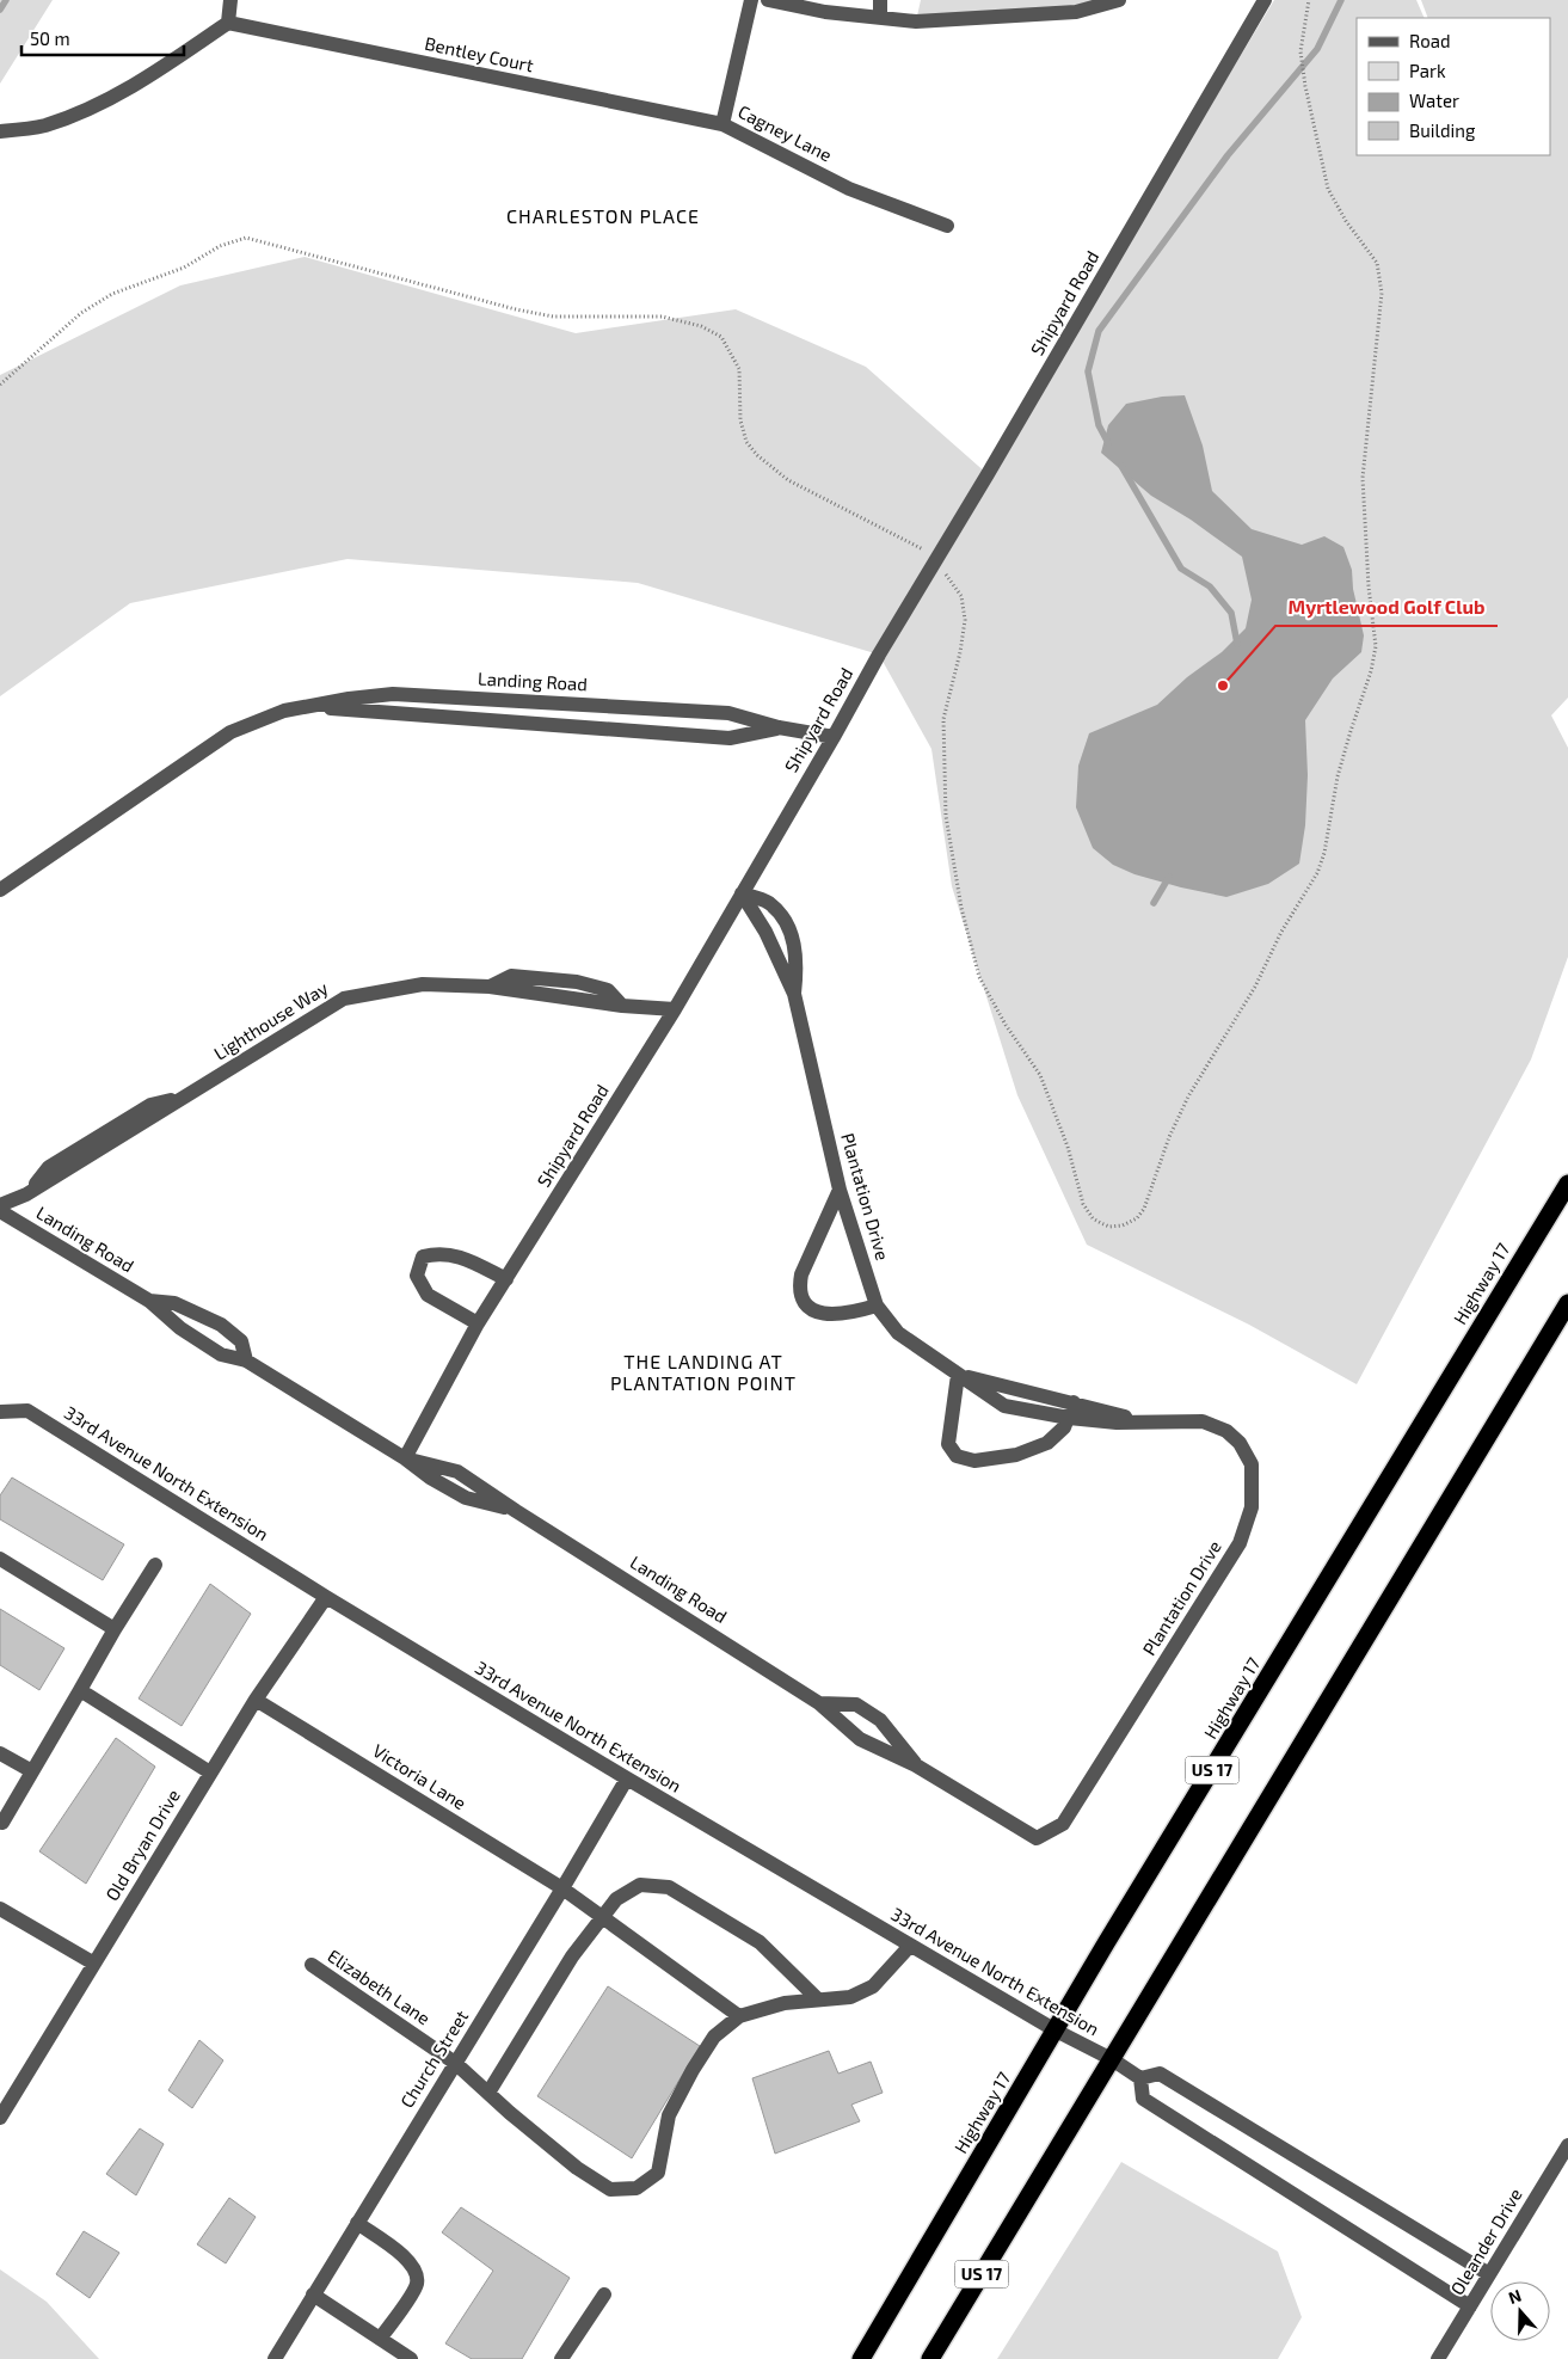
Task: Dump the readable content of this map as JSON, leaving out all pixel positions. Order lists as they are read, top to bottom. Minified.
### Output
{"streets":{"highway":["Highway 17","US 17"],"street":["Bentley Court","Cagney Lane","Shipyard Road","Landing Road","Lighthouse Way","Plantation Drive","33rd Avenue North Extension","Victoria Lane","Old Bryan Drive","Elizabeth Lane","Church Street","Oleander Drive"]},"crossings":[["Bentley Court","Cagney Lane"],["Shipyard Road","Landing Road"],["Shipyard Road","Lighthouse Way"],["Shipyard Road","Plantation Drive"],["Landing Road","Plantation Drive"],["Highway 17","33rd Avenue North Extension"],["33rd Avenue North Extension","US 17"],["33rd Avenue North Extension","Old Bryan Drive"],["33rd Avenue North Extension","Church Street"],["Victoria Lane","Old Bryan Drive"],["Victoria Lane","Elizabeth Lane"],["Victoria Lane","Church Street"],["Elizabeth Lane","Church Street"]],"districts":["CHARLESTON PLACE","THE LANDING AT PLANTATION POINT"],"places":["Myrtlewood Golf Club"],"legend":["Road","Park","Water","Building"],"scale_bar":"50 m","north":"top"}
